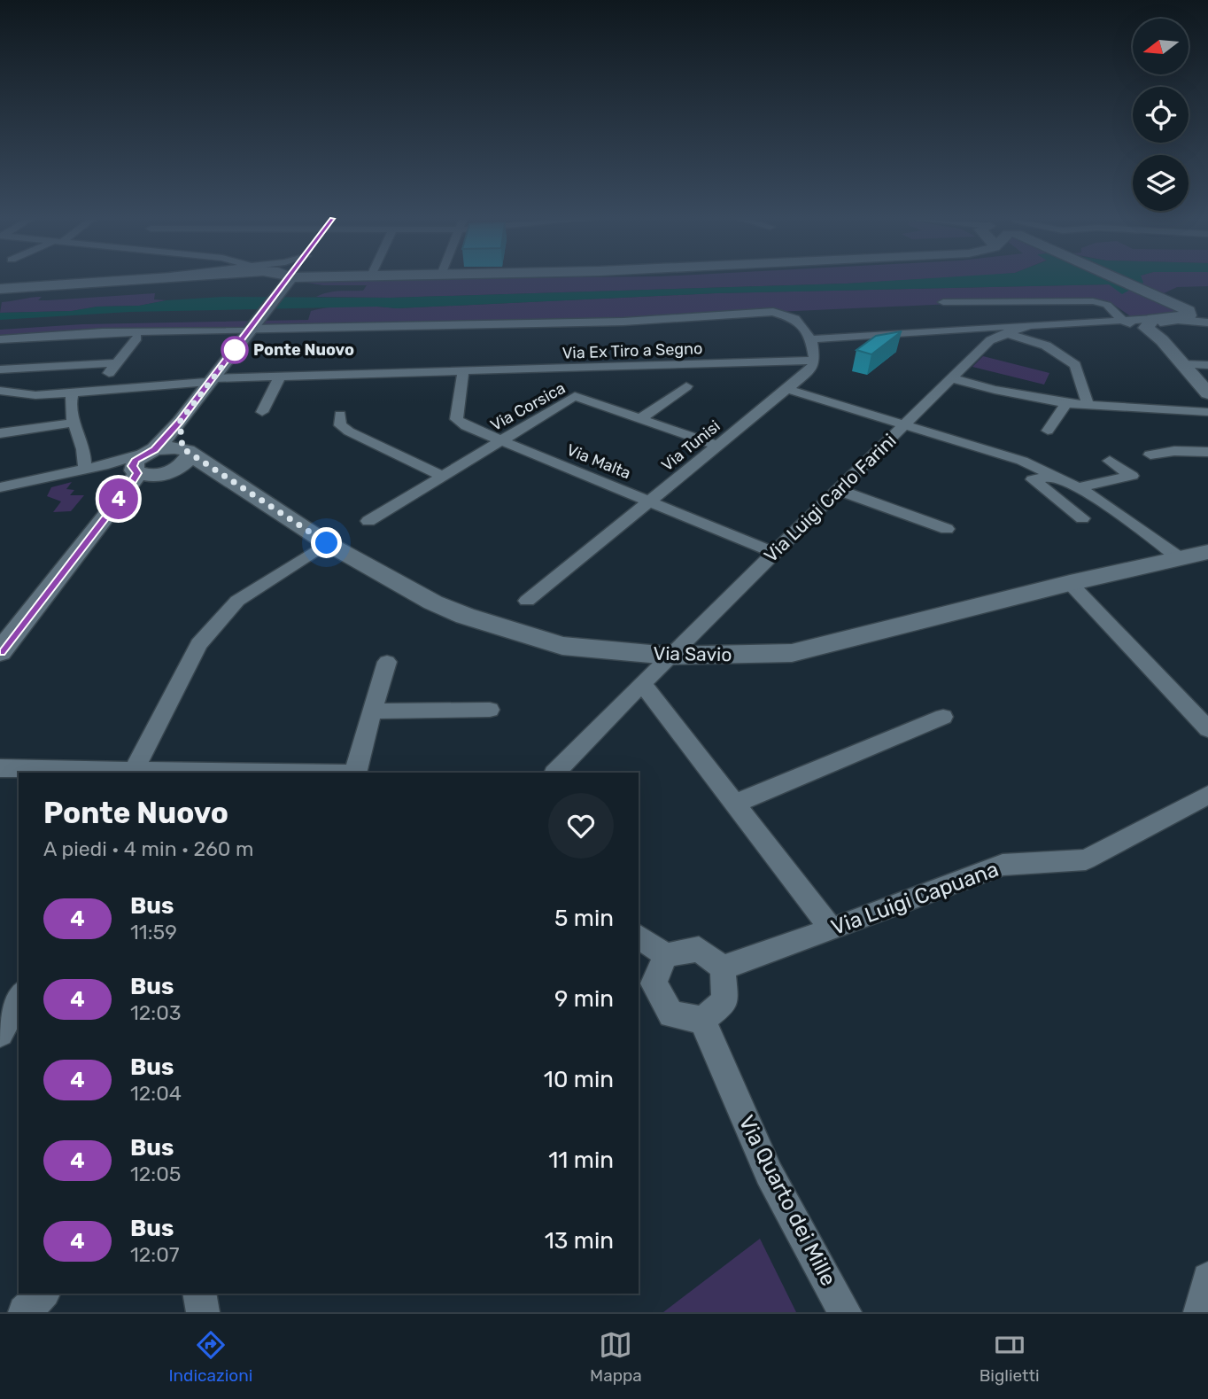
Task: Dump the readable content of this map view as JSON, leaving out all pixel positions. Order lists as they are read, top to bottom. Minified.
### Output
{"streets":{"street":["Via Ex Tiro a Segno","Via Corsica","Via Tunisi","Via Malta","Via Luigi Carlo Farini","Via Savio","Via Luigi Capuana","Via Quarto dei Mille"]},"crossings":[["Via Ex Tiro a Segno","Via Tunisi"],["Via Ex Tiro a Segno","Via Malta"],["Via Corsica","Via Tunisi"],["Via Corsica","Via Malta"],["Via Tunisi","Via Malta"],["Via Malta","Via Luigi Carlo Farini"],["Via Luigi Carlo Farini","Via Savio"],["Via Luigi Capuana","Via Quarto dei Mille"]],"places":["Ponte Nuovo"],"lines":["bus line 4"],"north":"left","page":{"on_map":"4","heading":["Ponte Nuovo","A piedi · 4 min · 260 m"],"list":[{"mark":"4","name":"Bus","note":"11:59","value":"5 min"},{"mark":"4","name":"Bus","note":"12:03","value":"9 min"},{"mark":"4","name":"Bus","note":"12:04","value":"10 min"},{"mark":"4","name":"Bus","note":"12:05","value":"11 min"},{"mark":"4","name":"Bus","note":"12:07","value":"13 min"}],"tabs":["Indicazioni","Mappa","Biglietti"]}}
